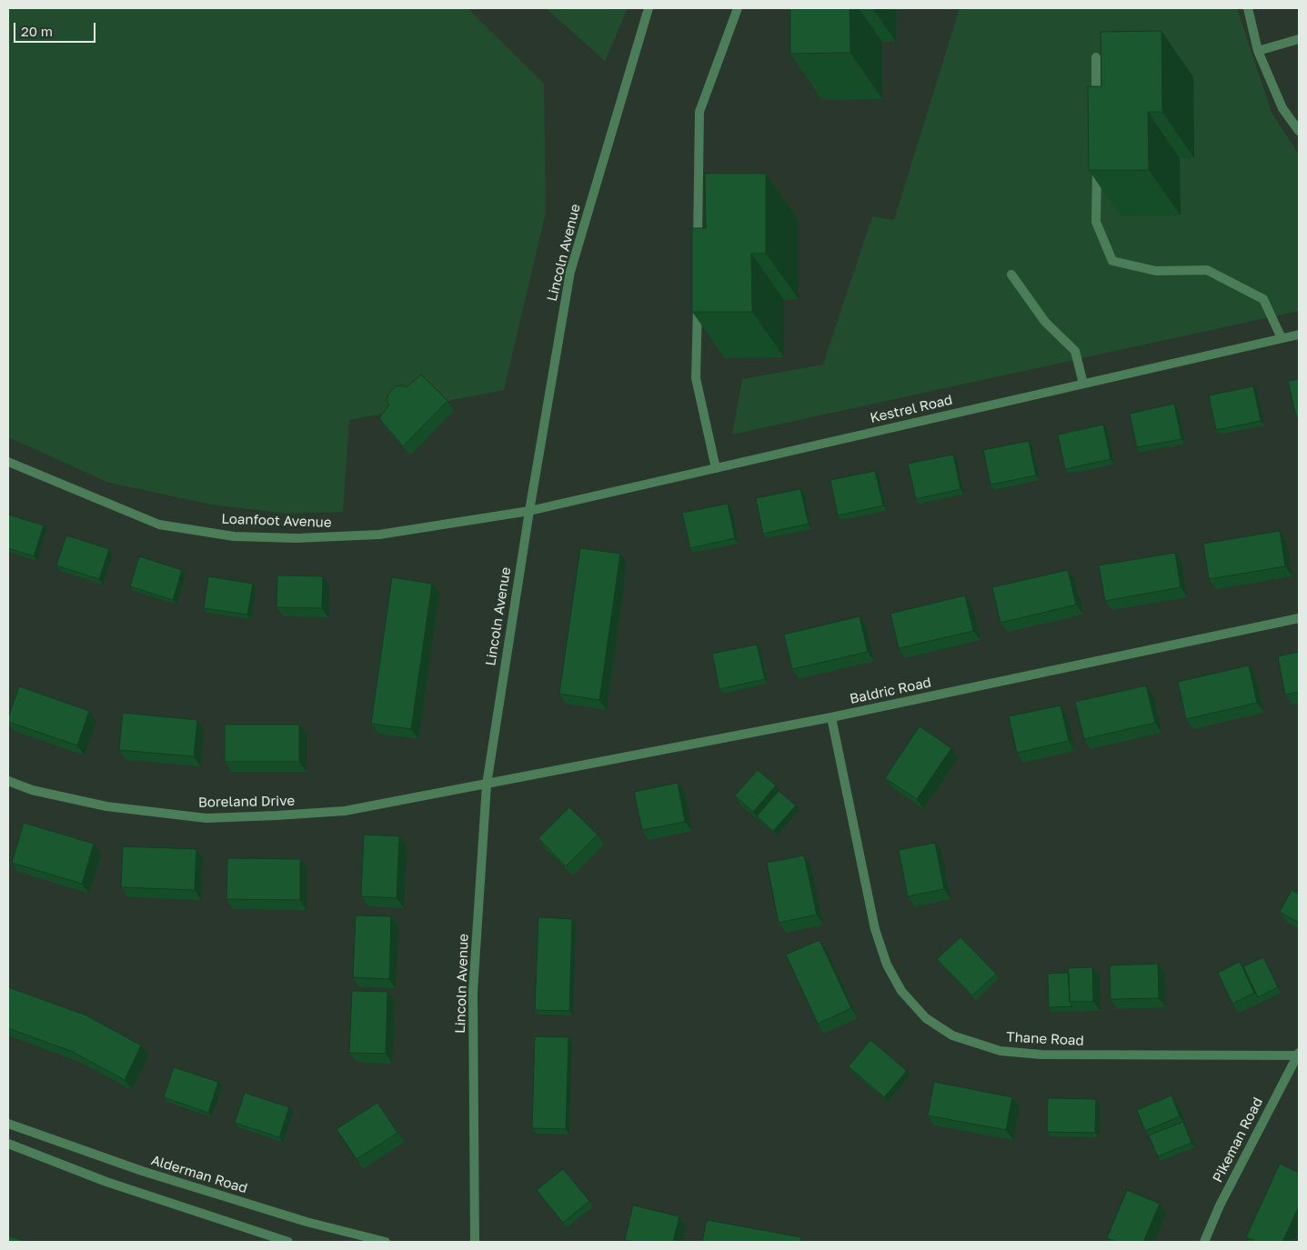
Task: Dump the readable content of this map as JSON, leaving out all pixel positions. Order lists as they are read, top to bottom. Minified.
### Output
{"streets":{"street":["Lincoln Avenue","Kestrel Road","Loanfoot Avenue","Baldric Road","Boreland Drive","Thane Road","Pikeman Road","Alderman Road"]},"crossings":[["Lincoln Avenue","Kestrel Road"],["Lincoln Avenue","Loanfoot Avenue"],["Lincoln Avenue","Baldric Road"],["Lincoln Avenue","Boreland Drive"],["Kestrel Road","Loanfoot Avenue"],["Baldric Road","Boreland Drive"],["Baldric Road","Thane Road"],["Thane Road","Pikeman Road"]],"scale_bar":"20 m"}
